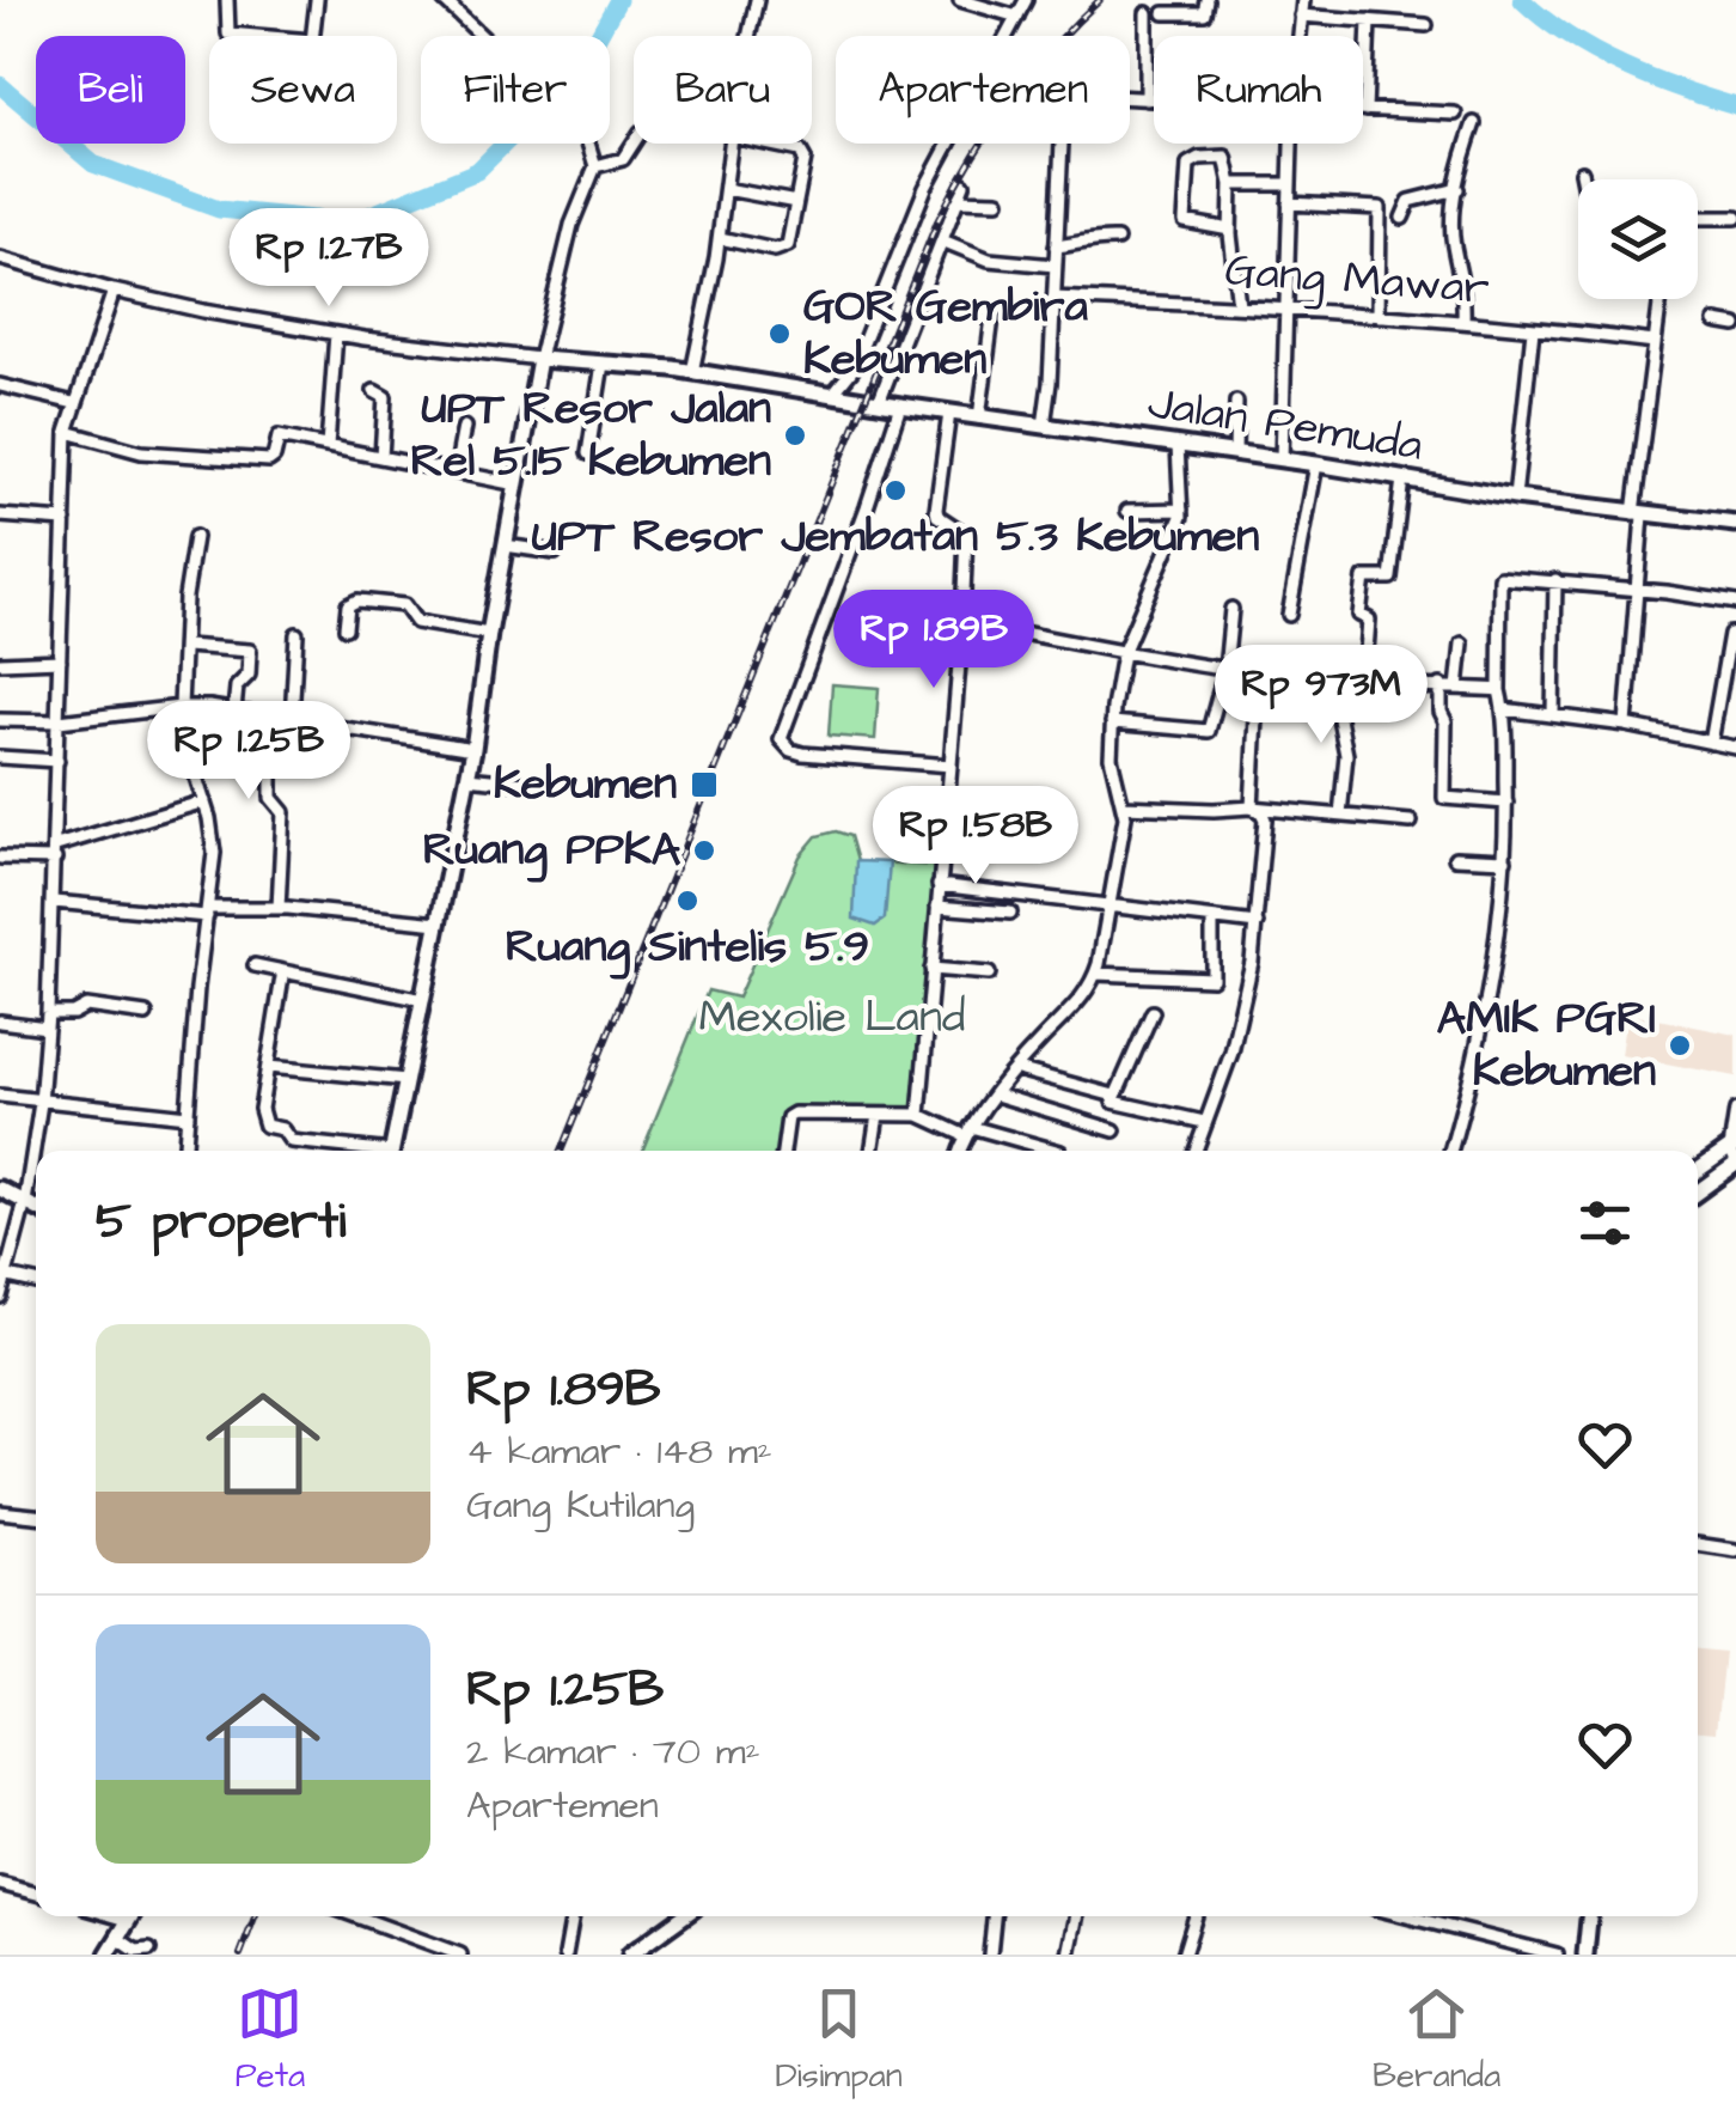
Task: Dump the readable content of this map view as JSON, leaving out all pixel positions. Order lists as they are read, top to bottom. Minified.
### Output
{"streets":{"main road":["Jalan Pemuda"],"street":["Gang Mawar"]},"parks":["Mexolie Land"],"places":{"other":["GOR Gembira Kebumen","UPT Resor Jalan Rel 5.15 Kebumen","UPT Resor Jembatan 5.3 Kebumen","Ruang PPKA","Ruang Sintelis 5.9","AMIK PGRI Kebumen"],"transit":["Kebumen"]},"page":{"chip":["Beli","Sewa","Filter","Baru","Apartemen","Rumah"],"price":["Rp 1.27B","Rp 1.89B","Rp 973M","Rp 1.25B","Rp 1.58B"],"heading":"5 properti","list":[{"name":"Rp 1.89B","note":"4 kamar · 148 m² · Gang Kutilang"},{"name":"Rp 1.25B","note":"2 kamar · 70 m² · Apartemen"}],"tabs":["Peta","Disimpan","Beranda"]}}
